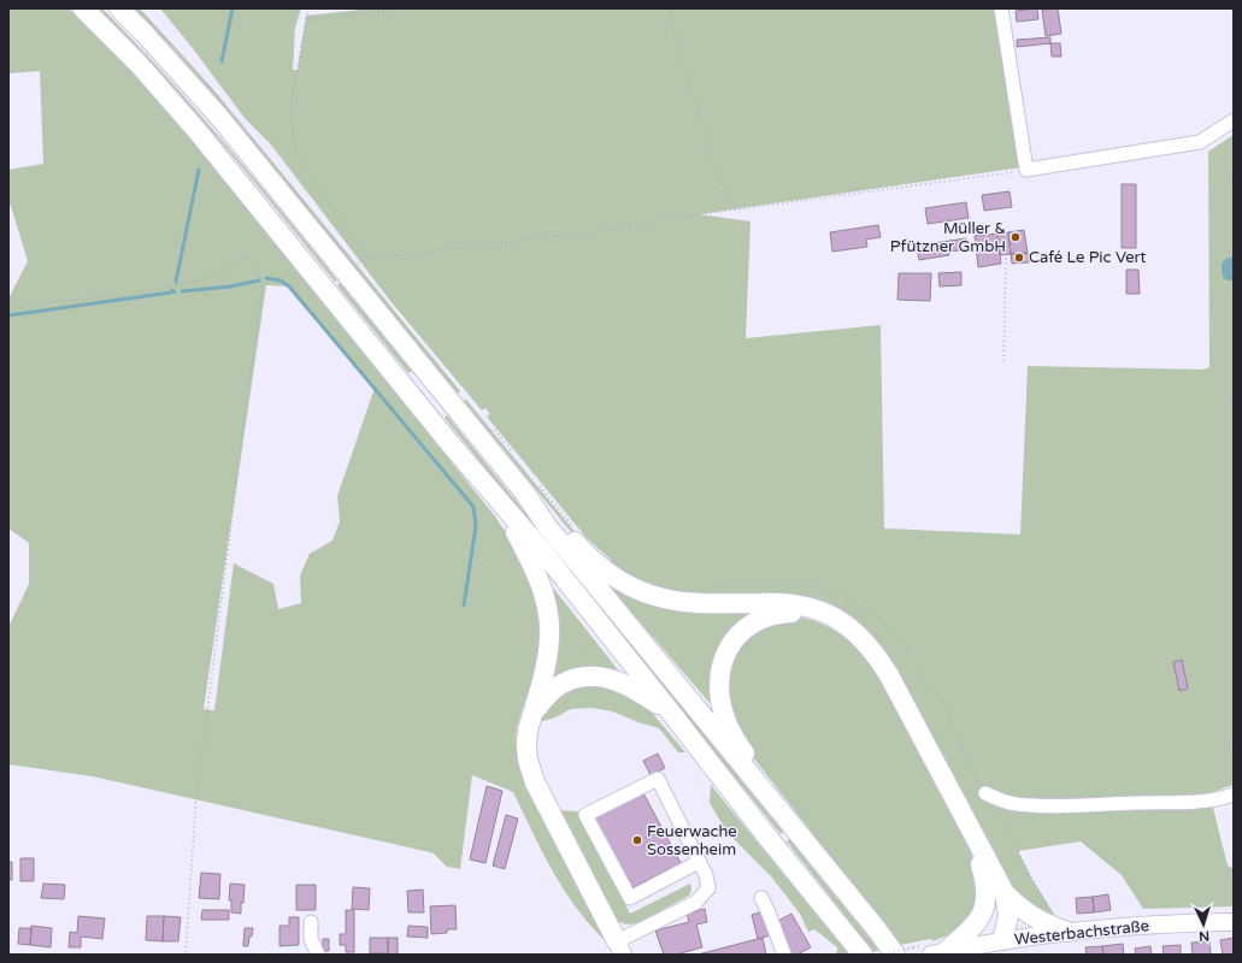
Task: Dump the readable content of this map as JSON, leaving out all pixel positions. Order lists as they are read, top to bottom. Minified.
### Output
{"streets":{"main road":["Westerbachstraße"]},"places":["Müller & Pfützner GmbH","Café Le Pic Vert","Feuerwache Sossenheim"],"north":"bottom"}
